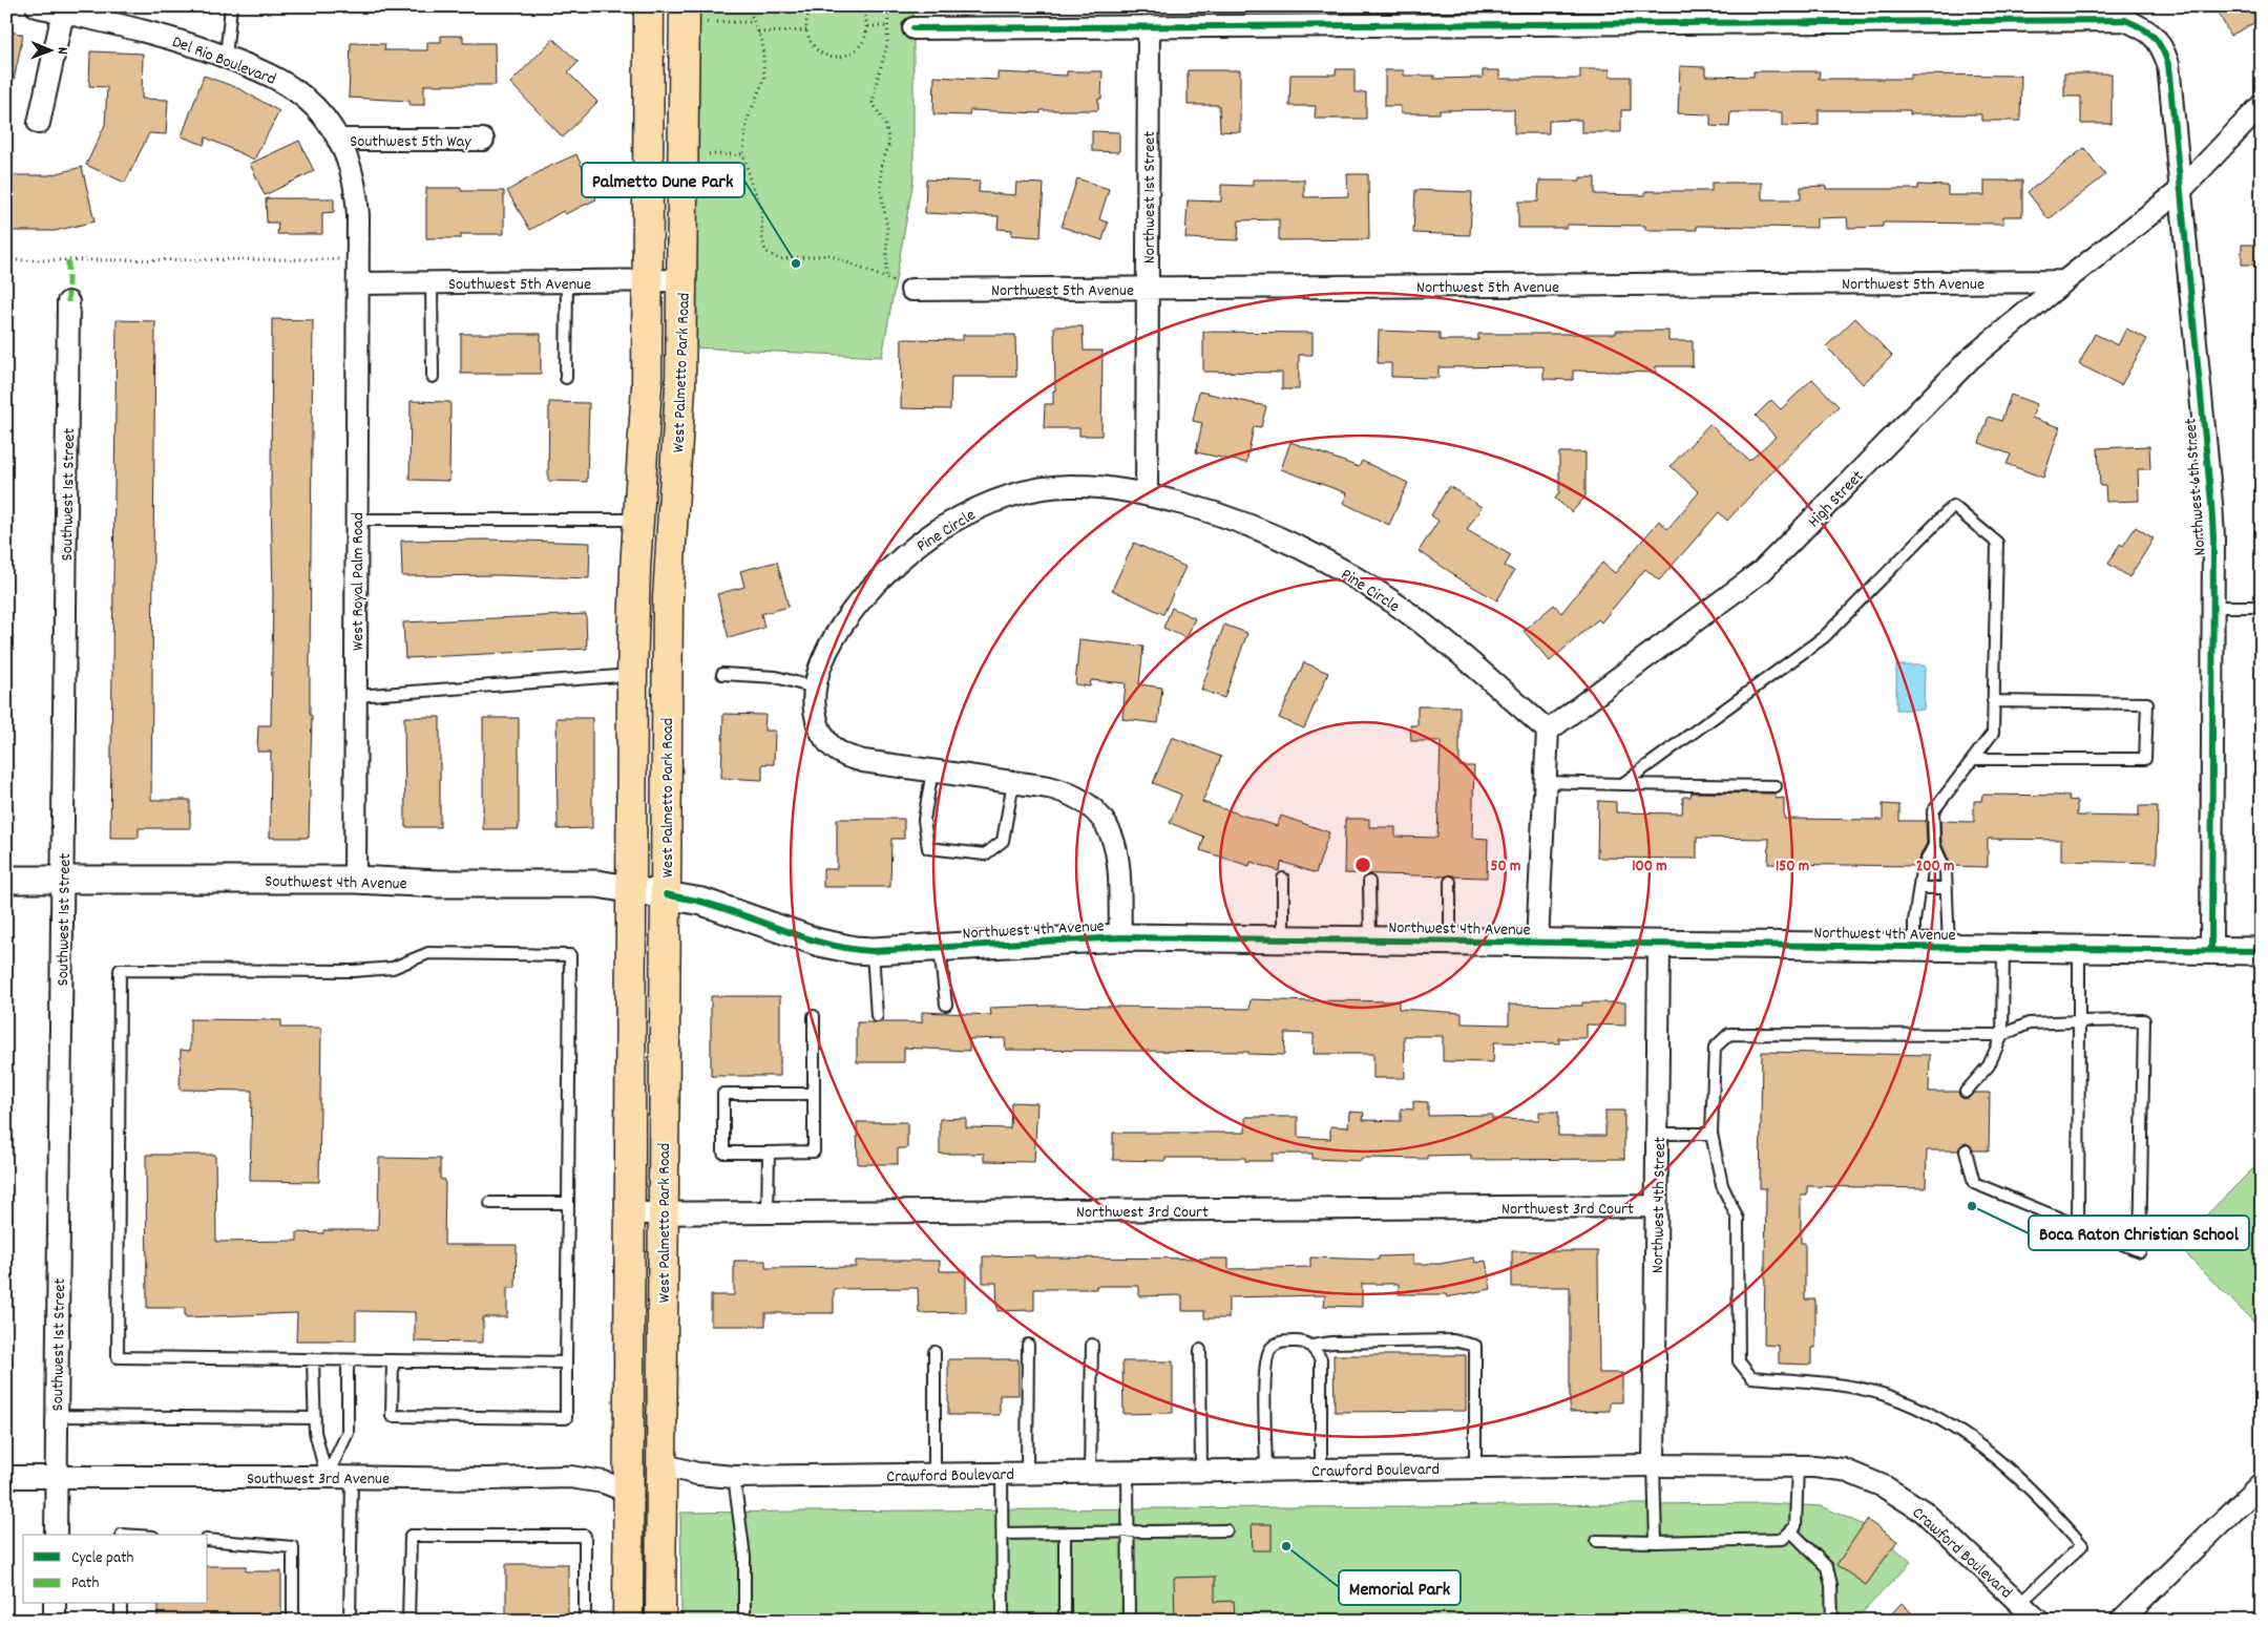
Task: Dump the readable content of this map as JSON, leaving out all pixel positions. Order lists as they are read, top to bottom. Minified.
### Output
{"streets":{"main road":["West Palmetto Park Road"],"street":["Del Rio Boulevard","Southwest 5th Way","Northwest 1st Street","Southwest 5th Avenue","Northwest 5th Avenue","Northwest 6th Street","Southwest 1st Street","High Street","Pine Circle","West Royal Palm Road","Southwest 4th Avenue","Northwest 4th Avenue","Northwest 4th Street","Northwest 3rd Court","Crawford Boulevard","Southwest 3rd Avenue"]},"crossings":[["Del Rio Boulevard","Southwest 5th Way"],["Del Rio Boulevard","Southwest 5th Avenue"],["Del Rio Boulevard","West Royal Palm Road"],["Northwest 1st Street","Northwest 5th Avenue"],["Northwest 1st Street","Pine Circle"],["Southwest 5th Avenue","West Palmetto Park Road"],["Southwest 5th Avenue","West Royal Palm Road"],["Northwest 5th Avenue","High Street"],["West Palmetto Park Road","Southwest 4th Avenue"],["West Palmetto Park Road","Northwest 4th Avenue"],["West Palmetto Park Road","Northwest 3rd Court"],["West Palmetto Park Road","Crawford Boulevard"],["West Palmetto Park Road","Southwest 3rd Avenue"],["Northwest 6th Street","High Street"],["Northwest 6th Street","Northwest 4th Avenue"],["Southwest 1st Street","Southwest 4th Avenue"],["Southwest 1st Street","Southwest 3rd Avenue"],["High Street","Pine Circle"],["Pine Circle","Northwest 4th Avenue"],["West Royal Palm Road","Southwest 4th Avenue"],["Southwest 4th Avenue","Northwest 4th Avenue"],["Northwest 4th Avenue","Northwest 4th Street"],["Northwest 4th Street","Northwest 3rd Court"],["Northwest 4th Street","Crawford Boulevard"]],"places":["Palmetto Dune Park","Boca Raton Christian School","Memorial Park"],"legend":["Cycle path","Path"],"north":"right","rings":["50 m","100 m","150 m","200 m"]}
